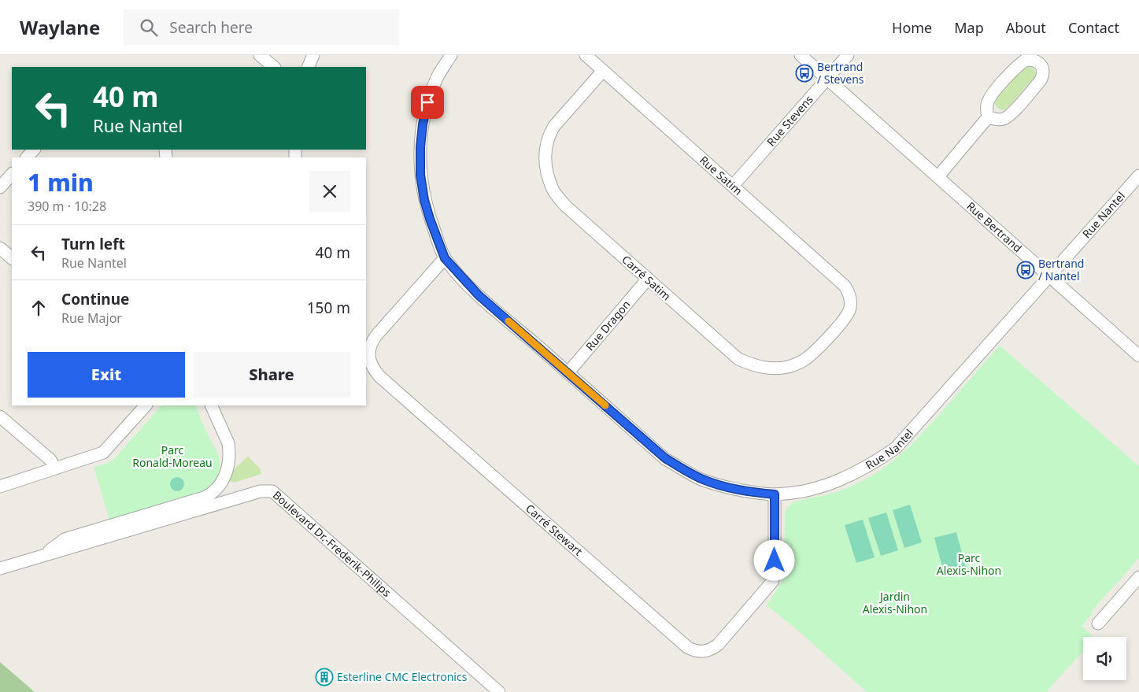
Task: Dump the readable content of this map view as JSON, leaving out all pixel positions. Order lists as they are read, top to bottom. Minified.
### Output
{"streets":{"street":["Rue Stevens","Rue Satim","Rue Nantel","Rue Bertrand","Carré Satim","Rue Dragon","Carré Stewart","Boulevard Dr.-Frederik-Philips"]},"crossings":[["Rue Stevens","Rue Satim"],["Rue Stevens","Rue Bertrand"],["Rue Satim","Carré Satim"],["Rue Nantel","Rue Bertrand"],["Rue Nantel","Rue Dragon"],["Rue Nantel","Carré Stewart"],["Carré Satim","Rue Dragon"]],"parks":["Parc Ronald-Moreau","Parc Alexis-Nihon","Jardin Alexis-Nihon"],"places":{"bus stop":["Bertrand / Stevens","Bertrand / Nantel"],"building":["Esterline CMC Electronics"]},"page":{"header":"Waylane","search":"Search here","nav":["Home","Map","About","Contact"],"turn":["40 m","Rue Nantel"],"heading":["1 min","390 m · 10:28"],"list":[{"name":"Turn left","note":"Rue Nantel","value":"40 m"},{"name":"Continue","note":"Rue Major","value":"150 m"}],"buttons":["Exit","Share"]}}
